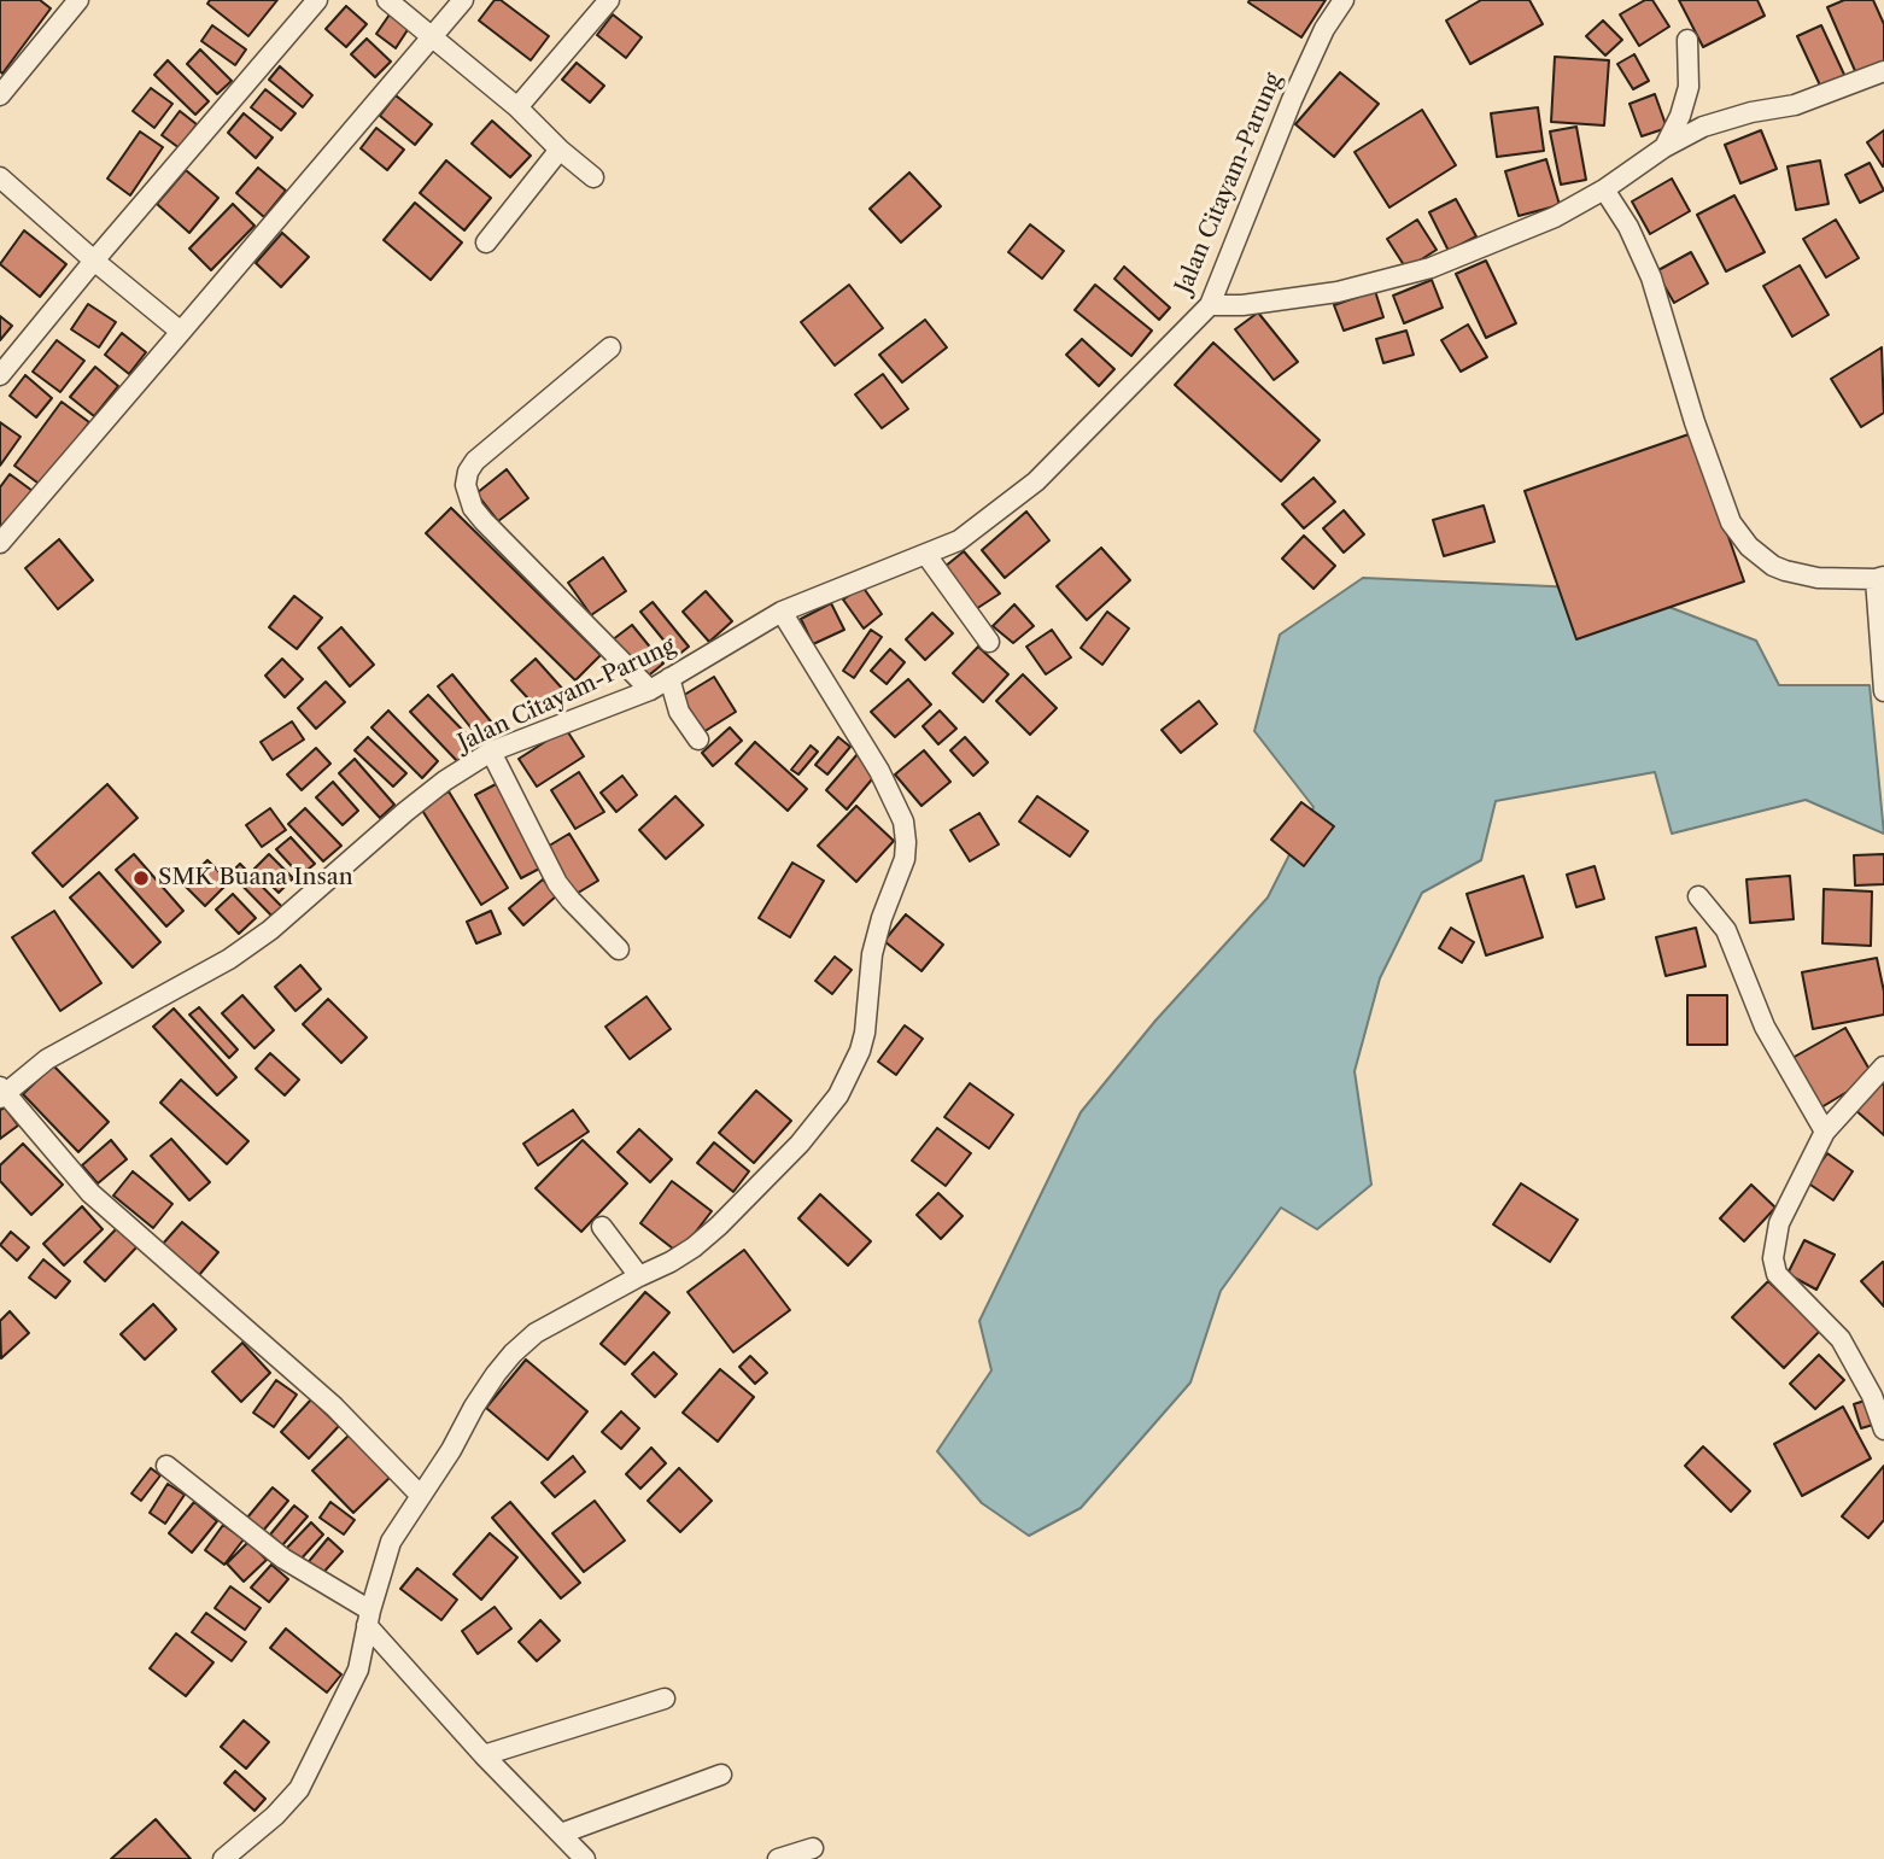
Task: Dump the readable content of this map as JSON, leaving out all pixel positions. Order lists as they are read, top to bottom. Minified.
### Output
{"streets":{"street":["Jalan Citayam-Parung"]},"places":["SMK Buana Insan"]}
